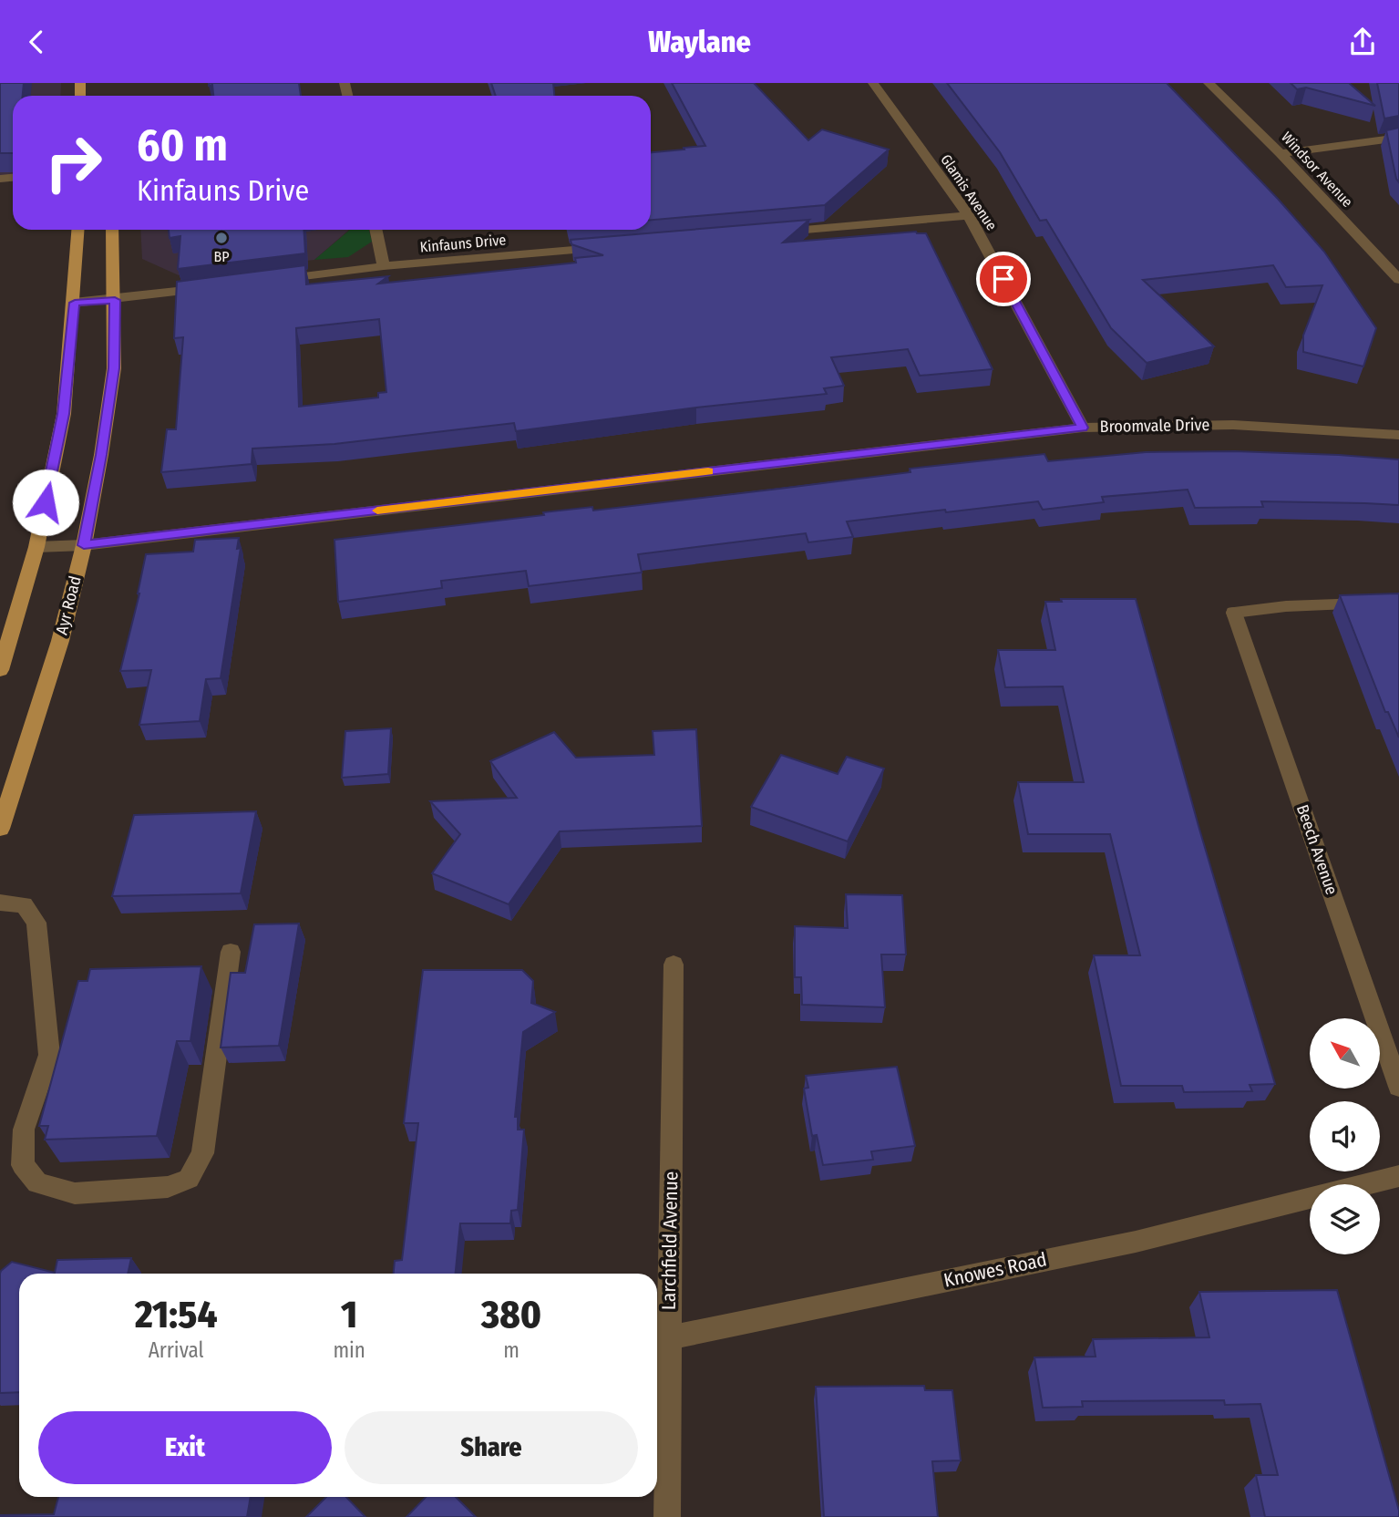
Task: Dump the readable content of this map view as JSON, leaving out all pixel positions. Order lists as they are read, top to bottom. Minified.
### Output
{"streets":{"main road":["Ayr Road"],"street":["Windsor Avenue","Glamis Avenue","Kinfauns Drive","Broomvale Drive","Beech Avenue","Larchfield Avenue","Knowes Road"]},"crossings":[["Glamis Avenue","Broomvale Drive"],["Broomvale Drive","Ayr Road"],["Larchfield Avenue","Knowes Road"]],"places":["BP"],"north":"top left","page":{"header":"Waylane","turn":["60 m","Kinfauns Drive"],"eta":["21:54","Arrival","1","min","380","m"],"buttons":["Exit","Share"]}}
